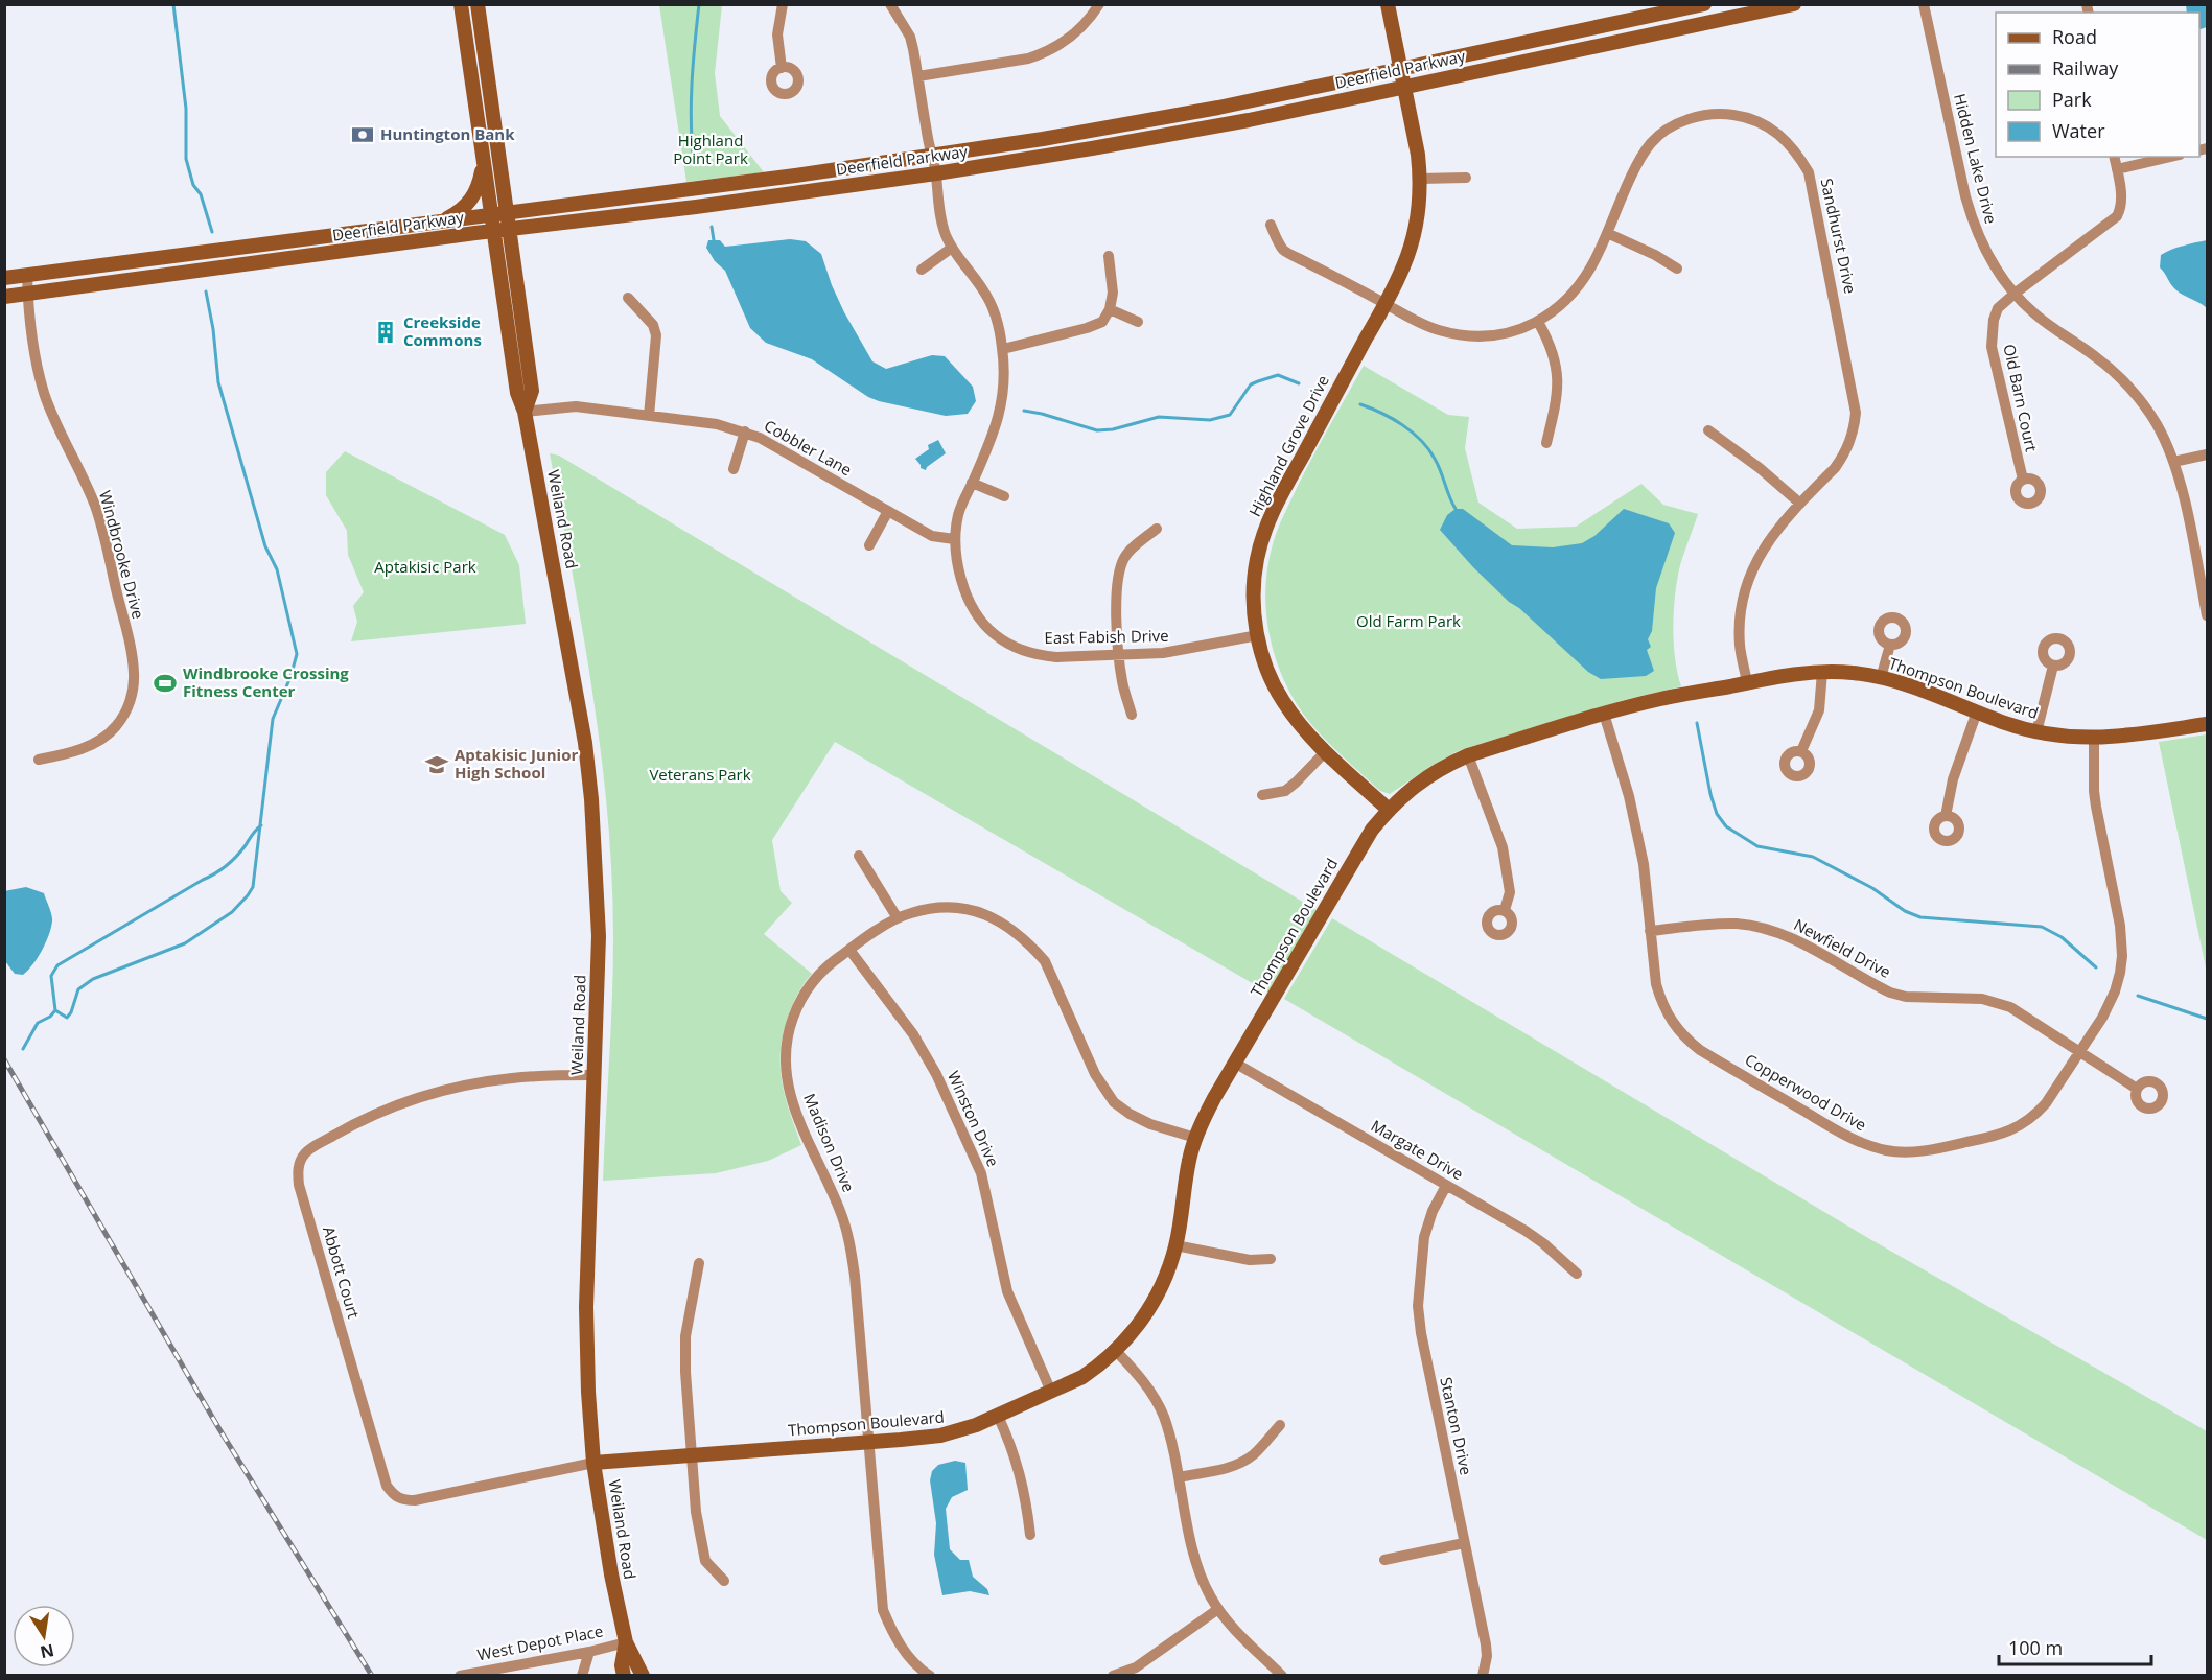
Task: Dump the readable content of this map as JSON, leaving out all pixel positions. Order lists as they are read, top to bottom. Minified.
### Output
{"streets":{"main road":["Deerfield Parkway","Highland Grove Drive","Weiland Road","Thompson Boulevard"],"street":["Hidden Lake Drive","Sandhurst Drive","Old Barn Court","Cobbler Lane","Windbrooke Drive","East Fabish Drive","Newfield Drive","Copperwood Drive","Winston Drive","Madison Drive","Margate Drive","Abbott Court","Stanton Drive","West Depot Place"]},"crossings":[["Deerfield Parkway","Highland Grove Drive"],["Deerfield Parkway","Weiland Road"],["Deerfield Parkway","Windbrooke Drive"],["Deerfield Parkway","East Fabish Drive"],["Hidden Lake Drive","Old Barn Court"],["Sandhurst Drive","Highland Grove Drive"],["Sandhurst Drive","Thompson Boulevard"],["Highland Grove Drive","East Fabish Drive"],["Highland Grove Drive","Thompson Boulevard"],["Cobbler Lane","Weiland Road"],["Cobbler Lane","East Fabish Drive"],["Weiland Road","Thompson Boulevard"],["Weiland Road","Abbott Court"],["Weiland Road","West Depot Place"],["Thompson Boulevard","Copperwood Drive"],["Thompson Boulevard","Winston Drive"],["Thompson Boulevard","Madison Drive"],["Thompson Boulevard","Margate Drive"],["Thompson Boulevard","Abbott Court"],["Newfield Drive","Copperwood Drive"],["Winston Drive","Madison Drive"],["Margate Drive","Stanton Drive"]],"parks":["Highland Point Park","Aptakisic Park","Old Farm Park","Veterans Park"],"places":{"bank":["Huntington Bank"],"building":["Creekside Commons"],"sports":["Windbrooke Crossing Fitness Center"],"school or university":["Aptakisic Junior High School"]},"legend":["Road","Railway","Park","Water"],"scale_bar":"100 m","north":"bottom"}
